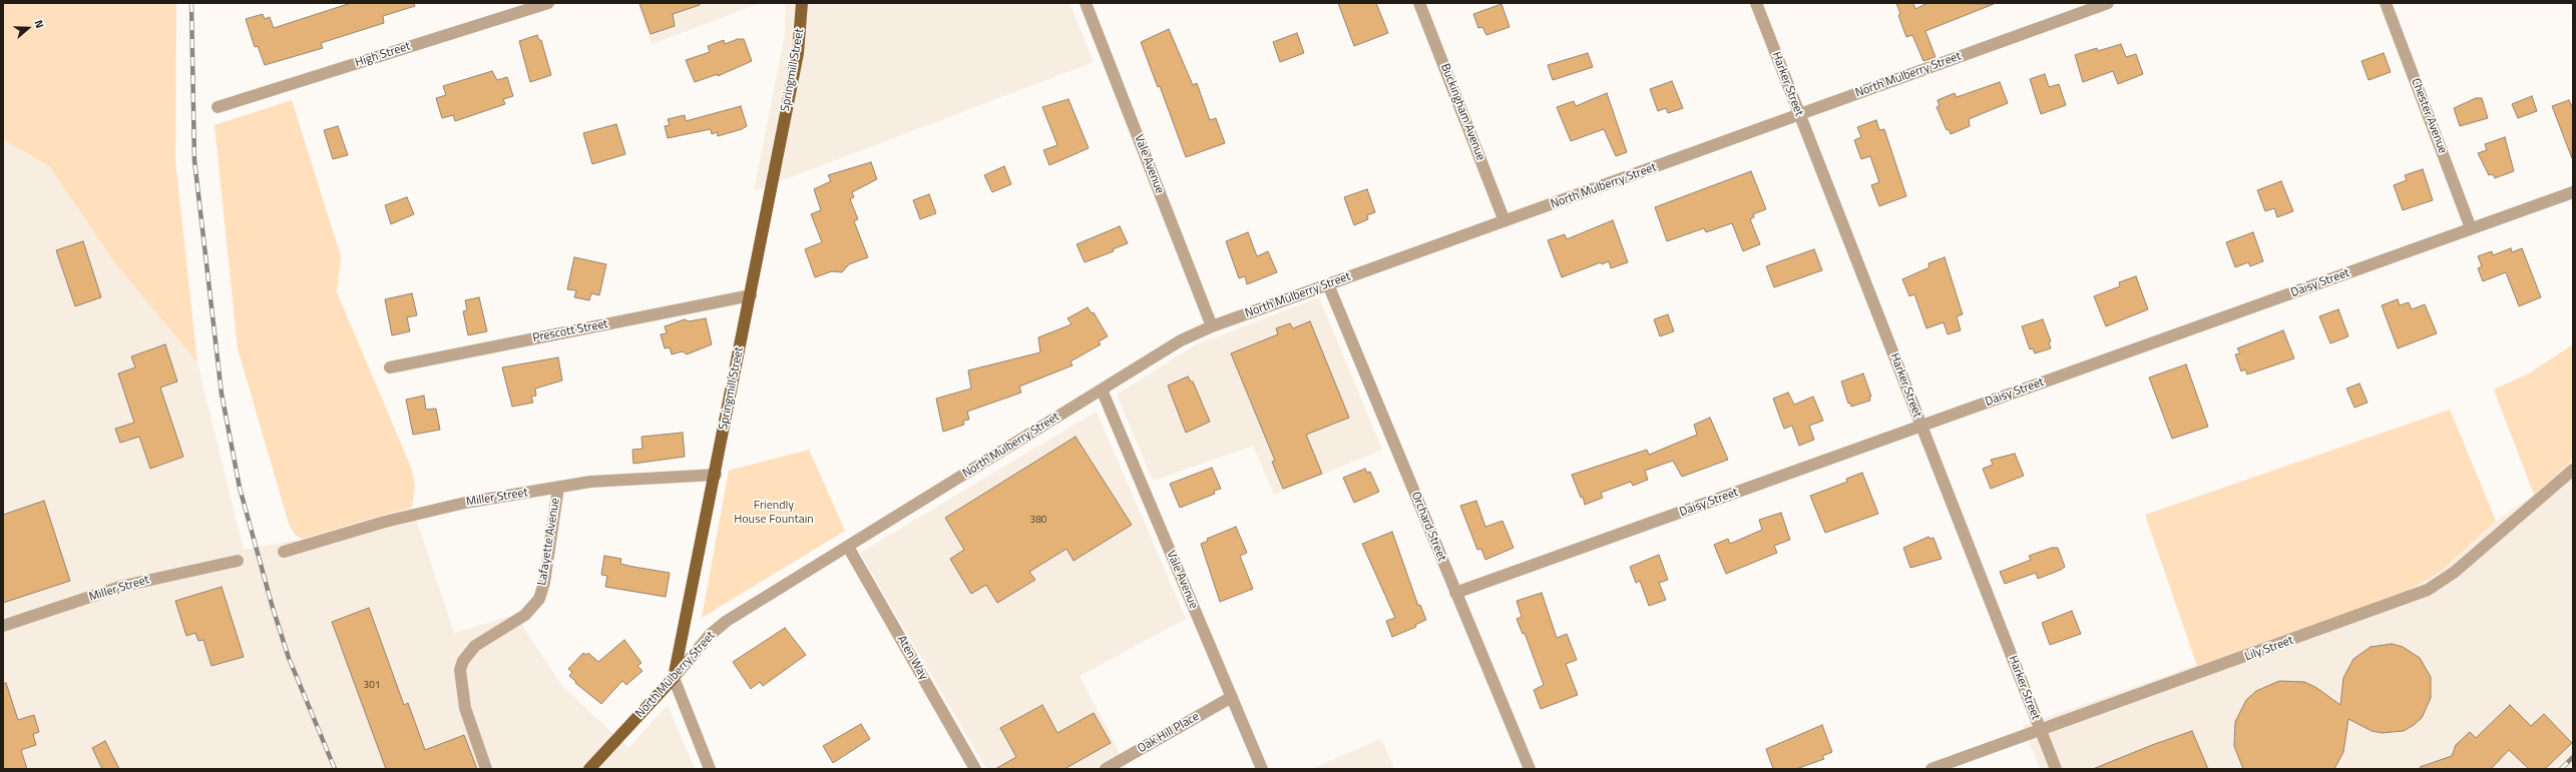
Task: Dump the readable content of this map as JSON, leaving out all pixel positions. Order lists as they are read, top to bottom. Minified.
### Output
{"streets":{"main road":["Springmill Street","North Mulberry Street"],"street":["High Street","Harker Street","Buckingham Avenue","Chester Avenue","Vale Avenue","Daisy Street","Prescott Street","Miller Street","Orchard Street","Lafayette Avenue","Lily Street","Aten Way","Oak Hill Place"]},"crossings":[["Springmill Street","North Mulberry Street"],["Springmill Street","Prescott Street"],["Springmill Street","Miller Street"],["North Mulberry Street","Harker Street"],["North Mulberry Street","Buckingham Avenue"],["North Mulberry Street","Vale Avenue"],["North Mulberry Street","Orchard Street"],["North Mulberry Street","Aten Way"],["Harker Street","Daisy Street"],["Harker Street","Lily Street"],["Chester Avenue","Daisy Street"],["Vale Avenue","Oak Hill Place"],["Daisy Street","Orchard Street"],["Miller Street","Lafayette Avenue"]],"parks":["Friendly House Fountain"],"house_numbers":["380","301"],"north":"right"}
